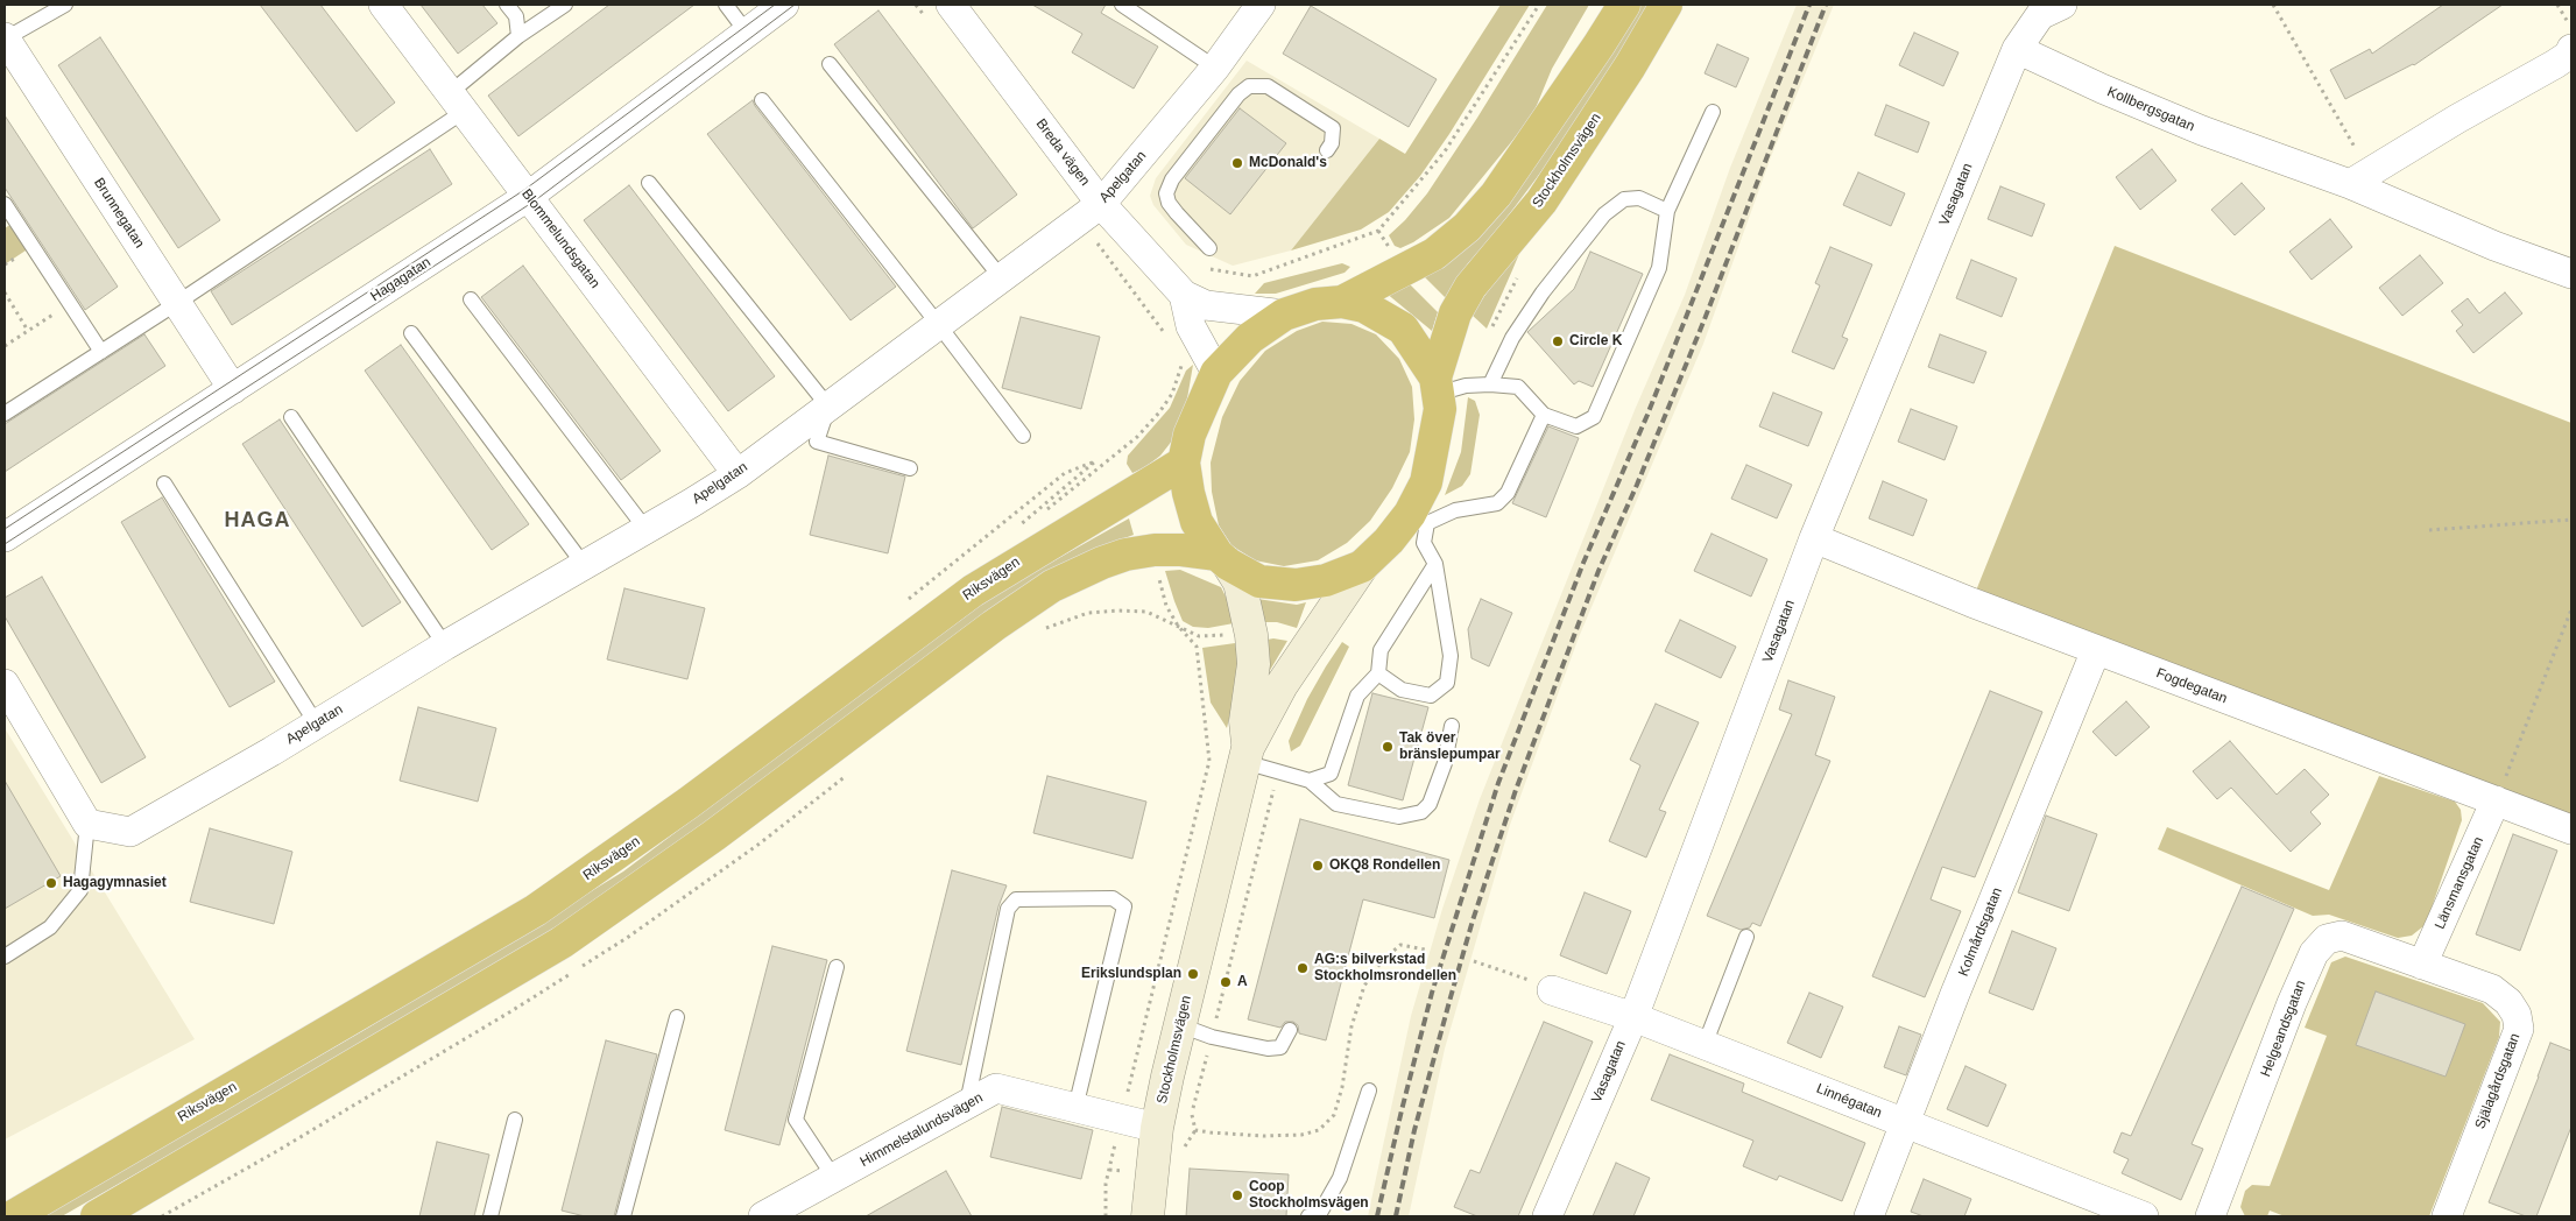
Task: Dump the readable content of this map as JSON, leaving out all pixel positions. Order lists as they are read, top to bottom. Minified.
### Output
{"streets":{"highway":["Stockholmsvägen","Riksvägen"],"street":["Kollbergsgatan","Breda vägen","Apelgatan","Vasagatan","Brunnegatan","Blommelundsgatan","Hagagatan","Fogdegatan","Länsmansgatan","Kolmårdsgatan","Helgeandsgatan","Själagårdsgatan","Linnégatan","Himmelstalundsvägen"]},"crossings":[["Kollbergsgatan","Vasagatan"],["Breda vägen","Apelgatan"],["Stockholmsvägen","Himmelstalundsvägen"],["Apelgatan","Blommelundsgatan"],["Vasagatan","Fogdegatan"],["Vasagatan","Linnégatan"],["Brunnegatan","Hagagatan"],["Blommelundsgatan","Hagagatan"],["Fogdegatan","Länsmansgatan"],["Fogdegatan","Kolmårdsgatan"],["Länsmansgatan","Helgeandsgatan"],["Länsmansgatan","Själagårdsgatan"],["Kolmårdsgatan","Linnégatan"],["Helgeandsgatan","Själagårdsgatan"]],"districts":["HAGA"],"places":["McDonald's","Circle K","Tak över bränslepumpar","OKQ8 Rondellen","Hagagymnasiet","AG:s bilverkstad Stockholmsrondellen","Erikslundsplan","A","Coop Stockholmsvägen"]}
